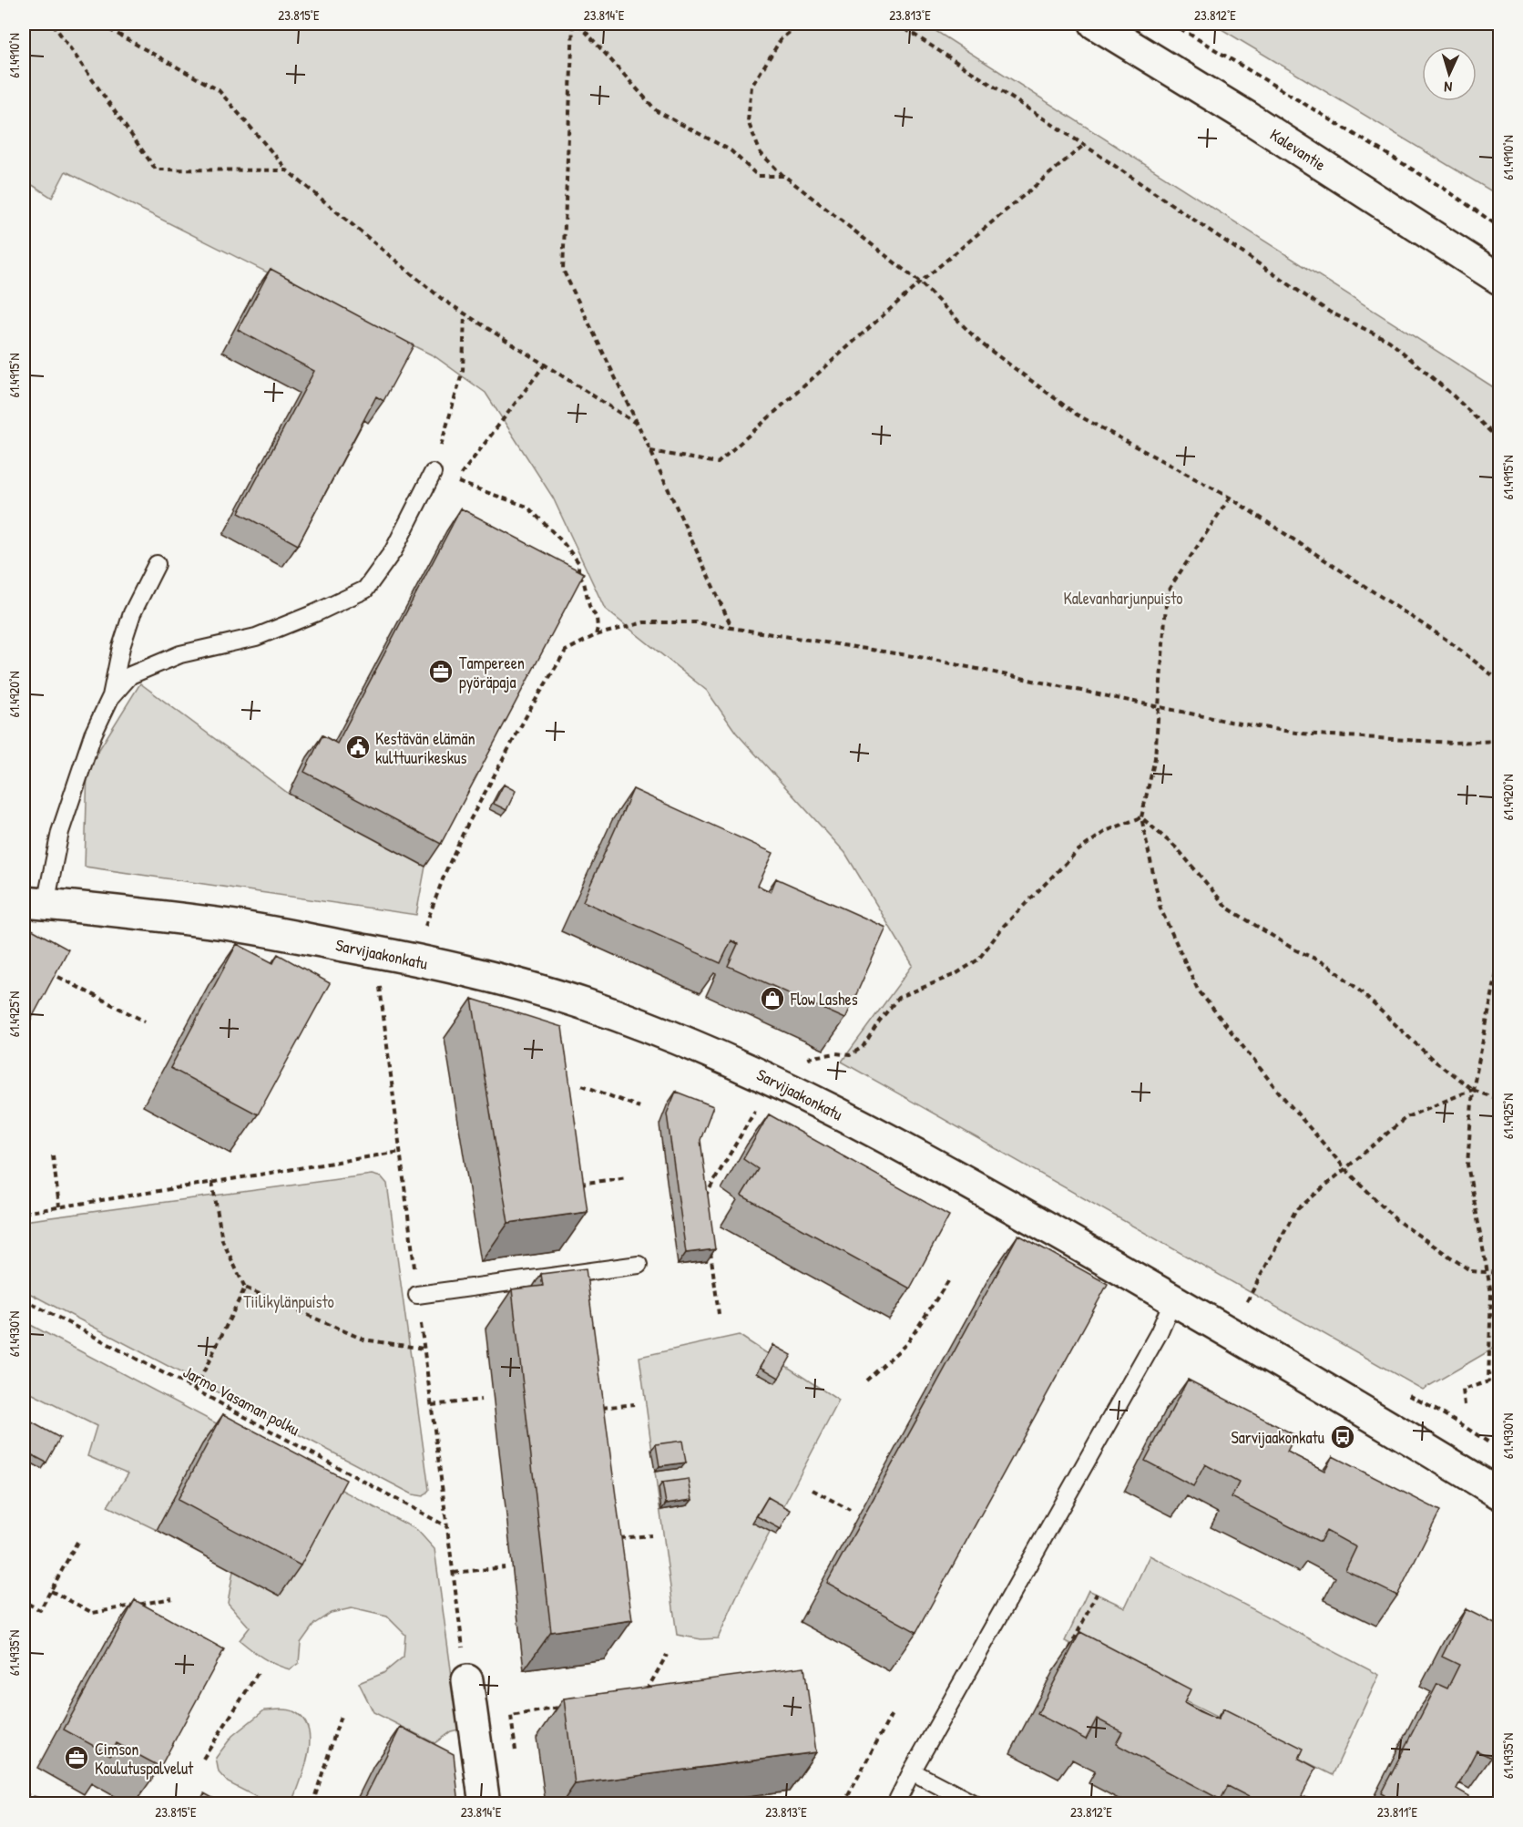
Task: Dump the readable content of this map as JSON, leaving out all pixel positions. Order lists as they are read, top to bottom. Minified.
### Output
{"streets":{"street":["Kalevantie","Sarvijaakonkatu"],"path":["Jarmo Vasaman polku"]},"parks":["Kalevanharjunpuisto","Tiilikylänpuisto"],"places":{"office":["Tampereen pyöräpaja","Cimson Koulutuspalvelut"],"public building":["Kestävän elämän kulttuurikeskus"],"shop":["Flow Lashes"],"bus stop":["Sarvijaakonkatu"]},"north":"bottom","coordinates":["23.815°E","23.814°E","23.813°E","23.812°E","61.4910°N","61.4915°N","61.4920°N","61.4925°N","61.4930°N","61.4935°N","23.811°E"]}
